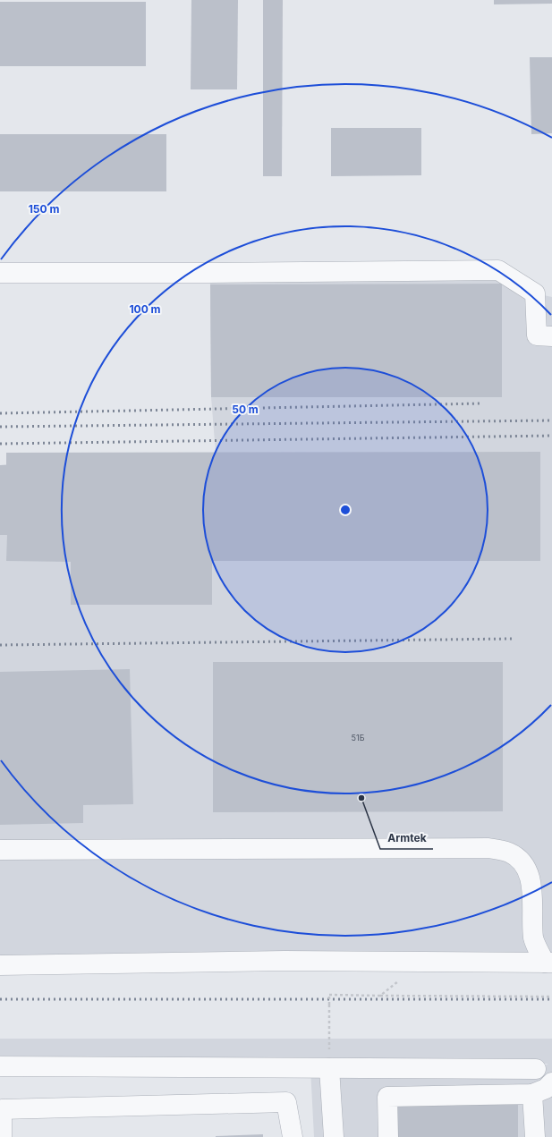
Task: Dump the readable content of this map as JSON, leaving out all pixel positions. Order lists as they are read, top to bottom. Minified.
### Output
{"places":["Armtek"],"house_numbers":["51Б"],"rings":["150 m","100 m","50 m"]}
